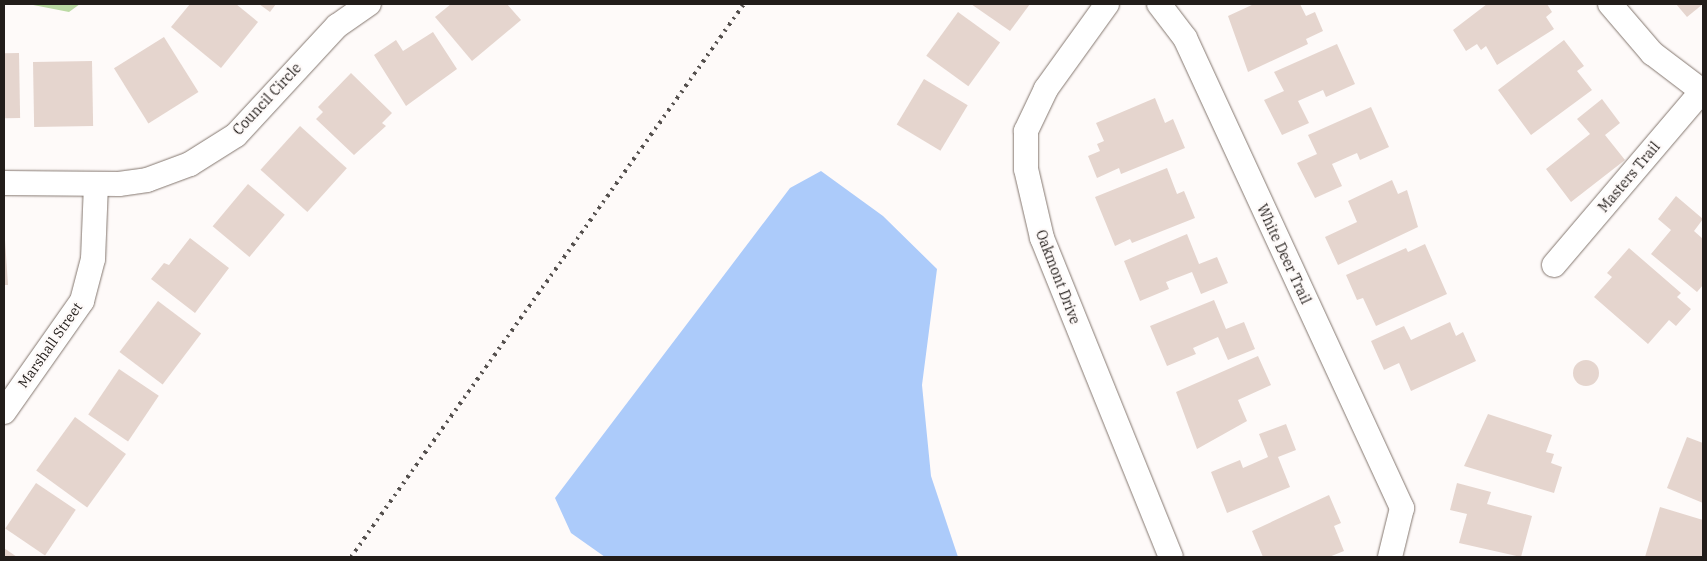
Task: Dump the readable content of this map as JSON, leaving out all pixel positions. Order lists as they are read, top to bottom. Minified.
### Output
{"streets":{"street":["Council Circle","Masters Trail","White Deer Trail","Oakmont Drive","Marshall Street"]},"crossings":[["Council Circle","Marshall Street"]]}
